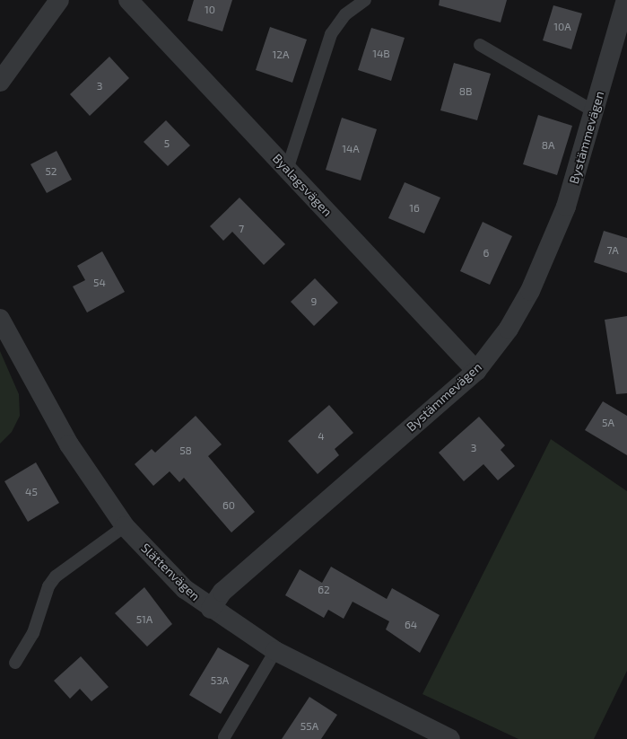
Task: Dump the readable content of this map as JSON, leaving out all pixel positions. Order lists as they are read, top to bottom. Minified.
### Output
{"streets":{"street":["Bystämmevägen","Byalagsvägen","Slättenvägen"]},"crossings":[["Bystämmevägen","Byalagsvägen"],["Bystämmevägen","Slättenvägen"]],"house_numbers":["10","10A","14B","12A","3","8B","5","8A","14A","52","16","7","7A","6","54","9","5A","4","3","58","45","60","62","51A","64","53A","55A"]}
